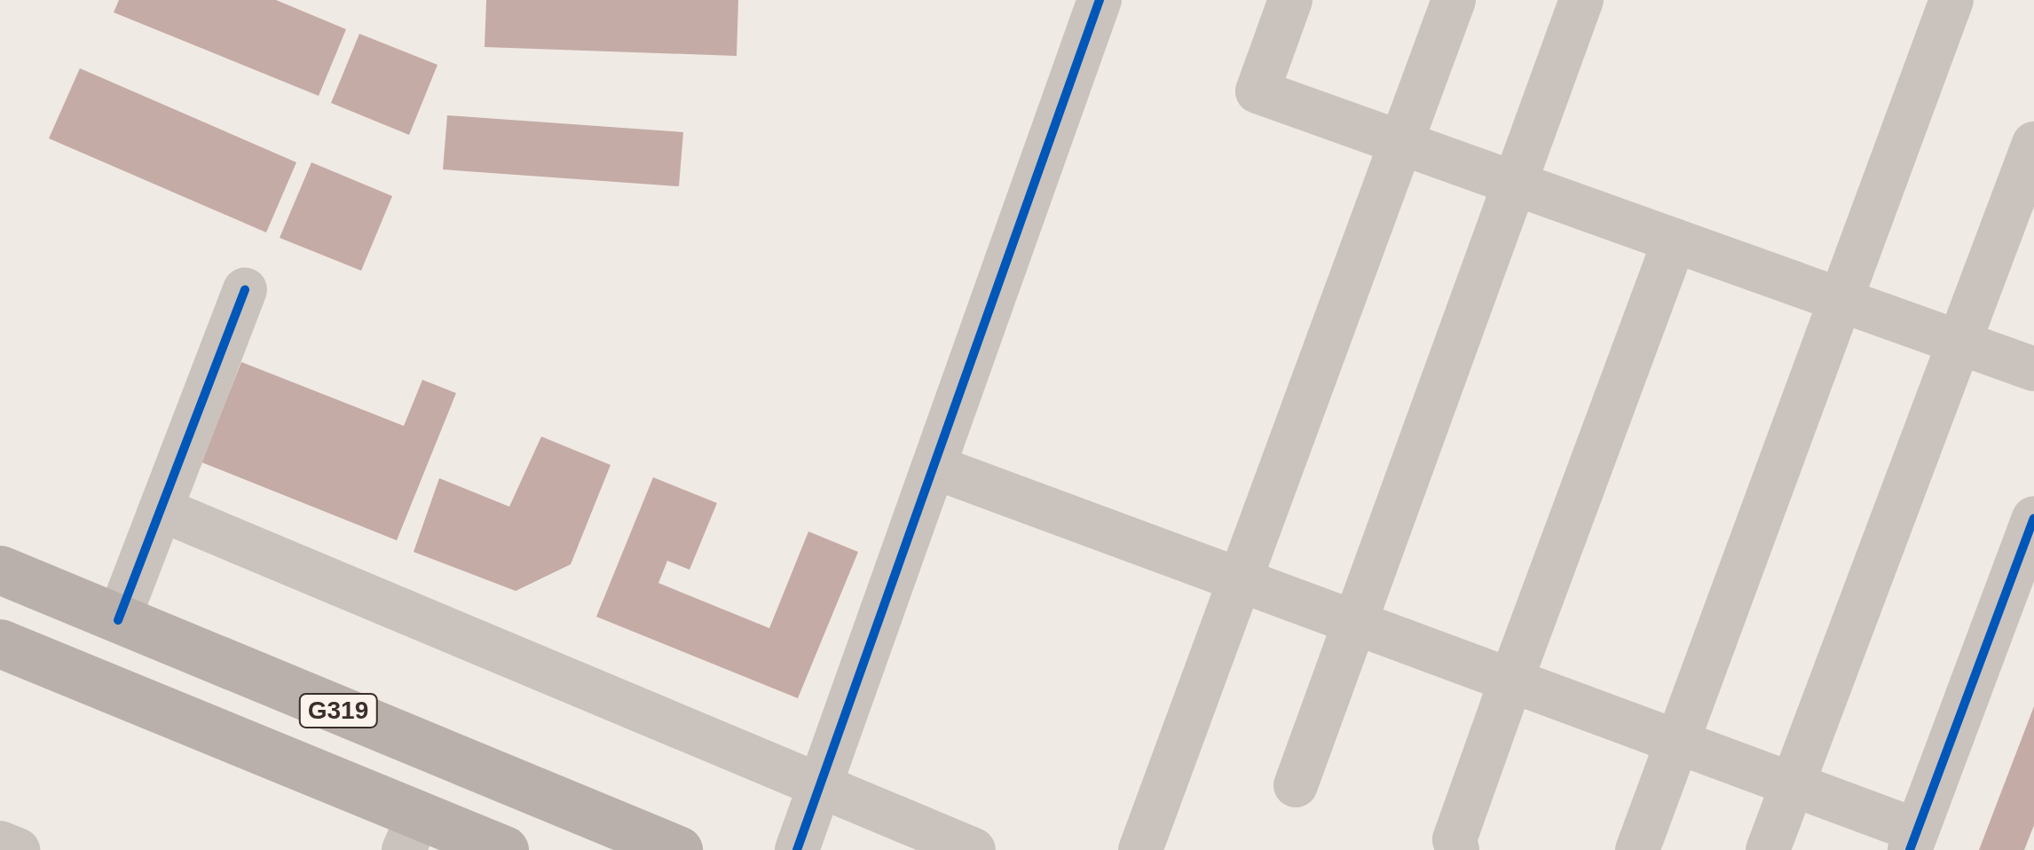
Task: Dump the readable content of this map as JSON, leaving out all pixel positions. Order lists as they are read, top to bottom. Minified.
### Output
{"streets":{"main road":["G319"]}}
